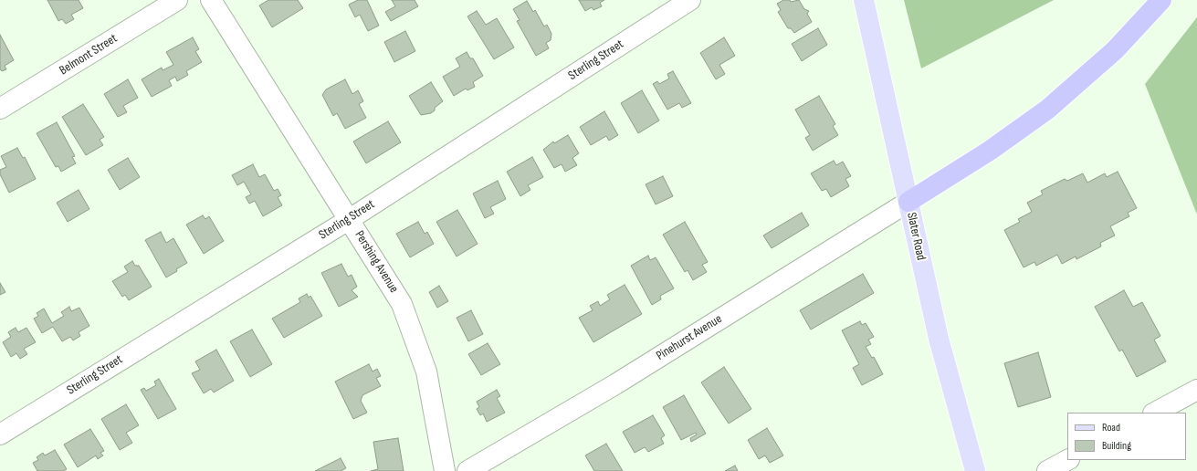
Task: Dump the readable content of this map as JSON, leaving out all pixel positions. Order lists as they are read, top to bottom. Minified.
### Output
{"streets":{"main road":["Slater Road"],"street":["Belmont Street","Sterling Street","Pershing Avenue","Pinehurst Avenue"]},"crossings":[["Sterling Street","Pershing Avenue"],["Slater Road","Pinehurst Avenue"]],"legend":["Road","Building"]}
